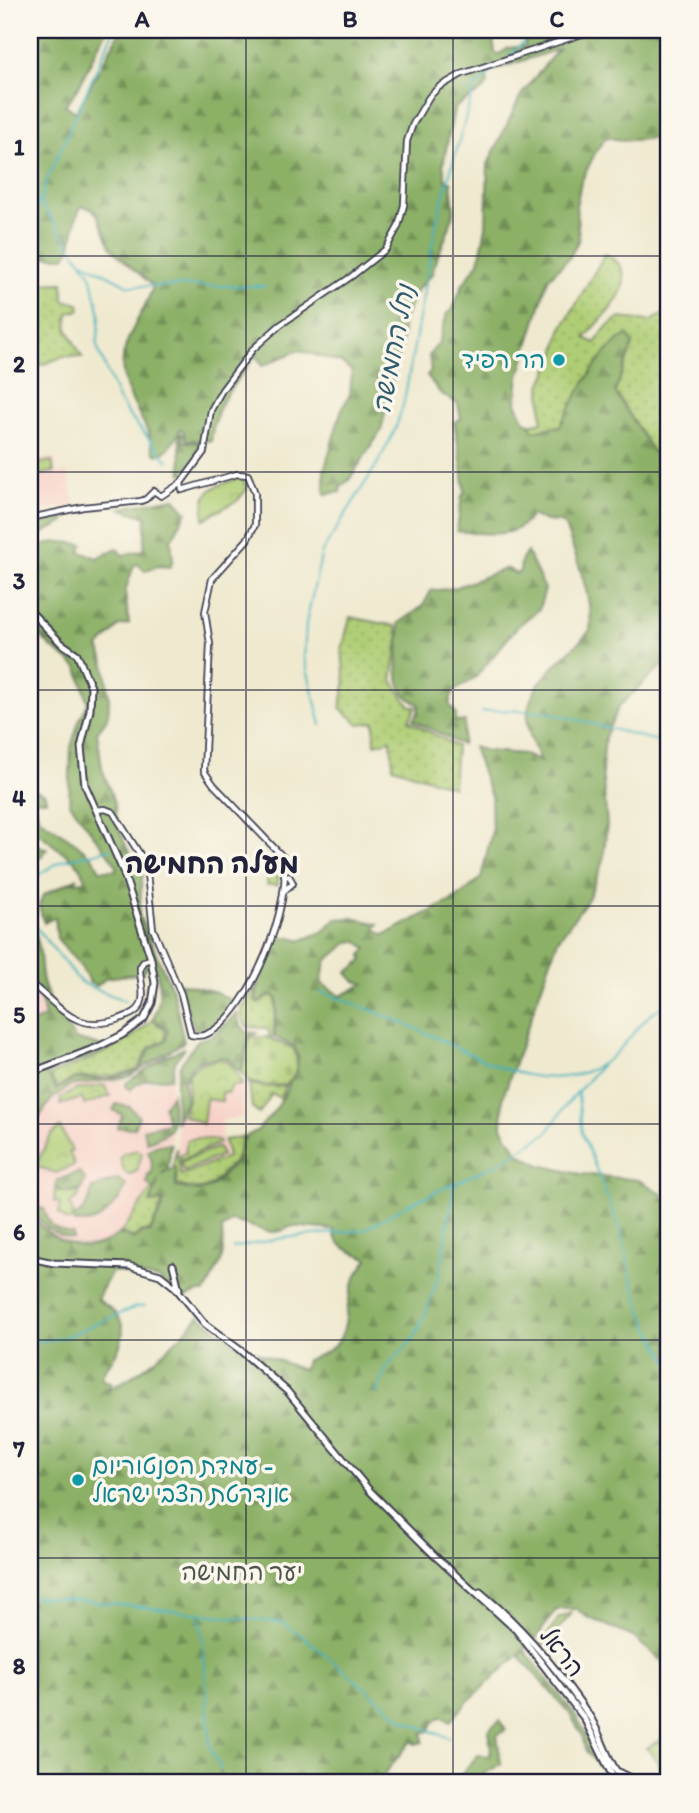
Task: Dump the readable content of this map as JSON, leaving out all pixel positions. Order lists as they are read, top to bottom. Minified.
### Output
{"streets":{"main road":["הראל"]},"districts":["מעלה החמישה"],"water":["נחל החמישה"],"parks":["יער החמישה"],"places":["הר רפיד","עמדת הסנטוריום - אנדרטת הצבי ישראל"],"grid":{"columns":["A","B","C"],"rows":["1","2","3","4","5","6","7","8"]}}
